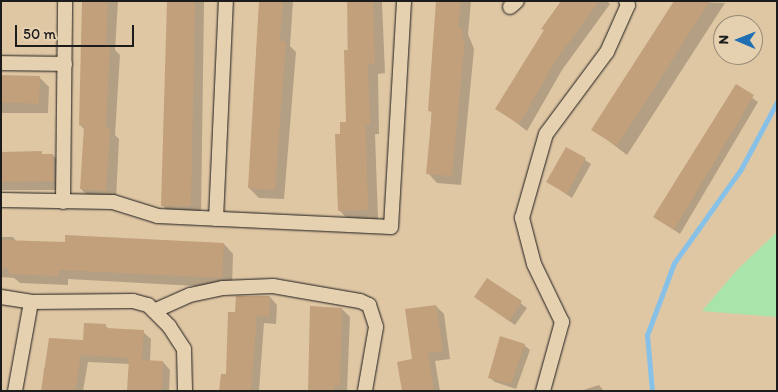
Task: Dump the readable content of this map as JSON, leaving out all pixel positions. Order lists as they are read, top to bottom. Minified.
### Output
{"scale_bar":"50 m","north":"left"}
